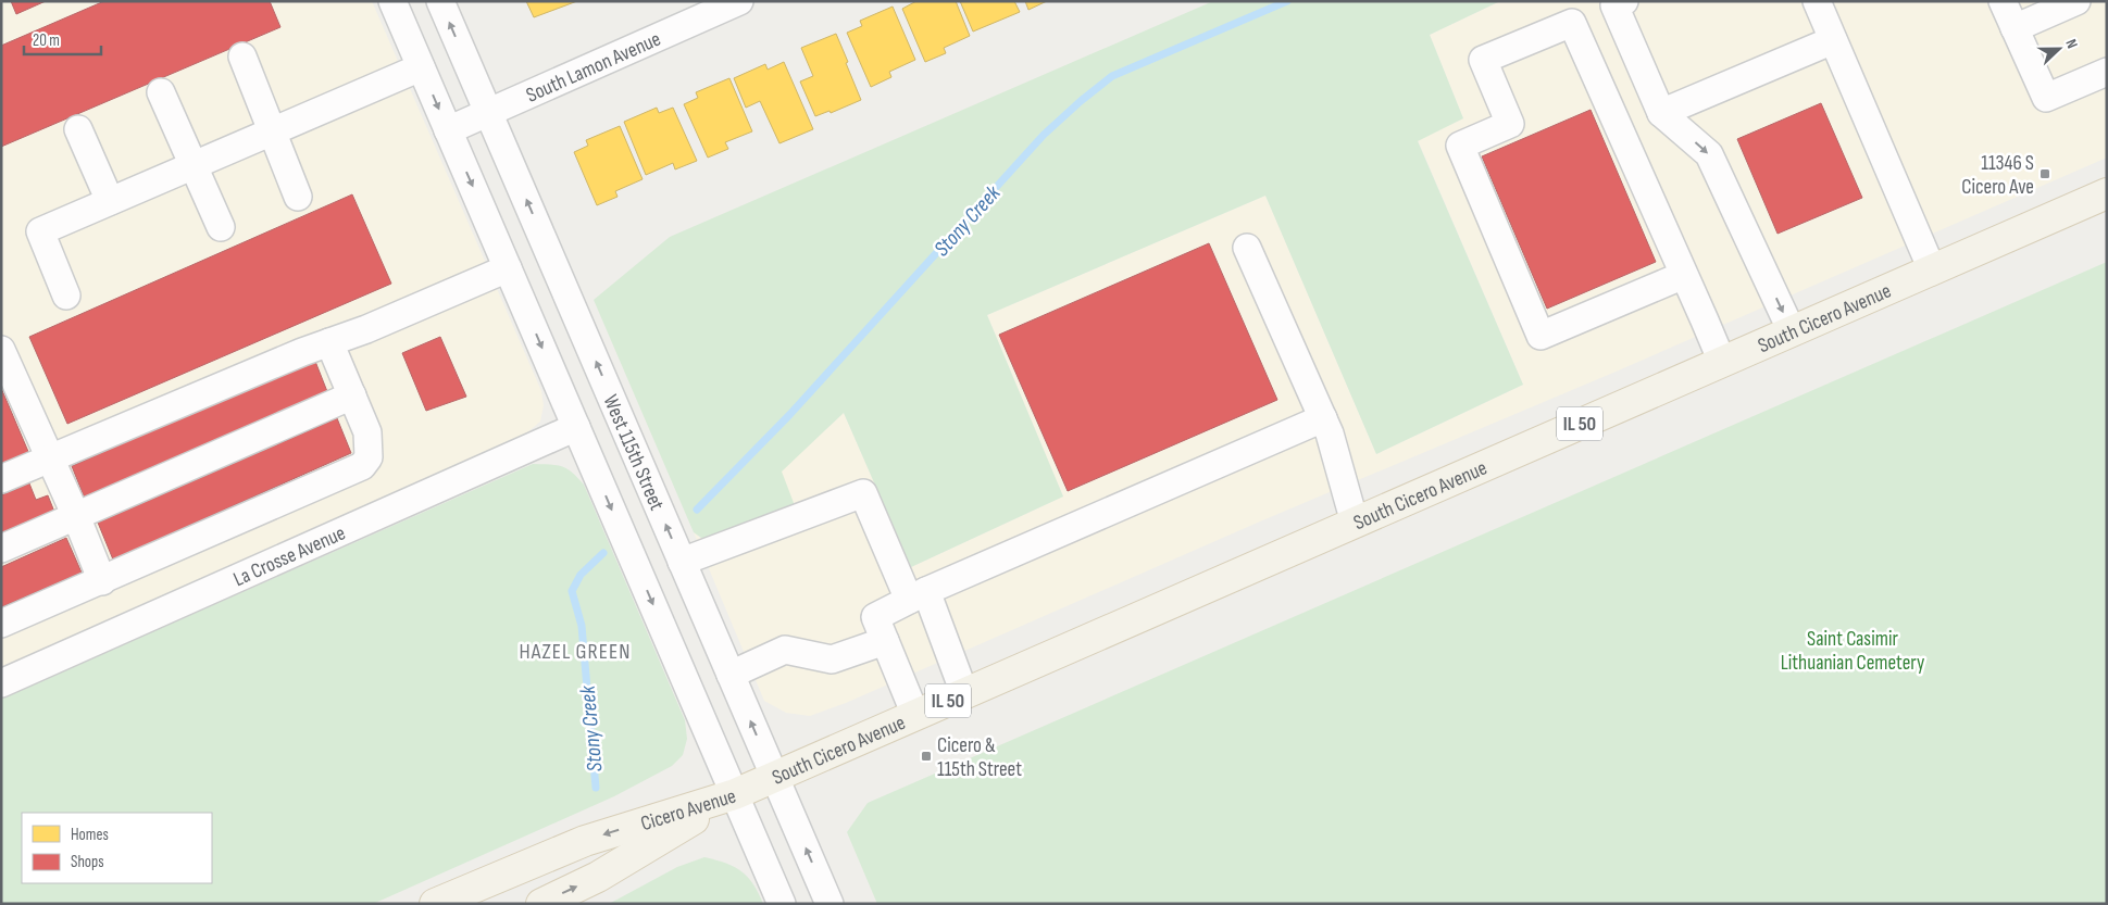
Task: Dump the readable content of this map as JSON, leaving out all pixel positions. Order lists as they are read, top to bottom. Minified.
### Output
{"streets":{"main road":["South Cicero Avenue","IL 50","Cicero Avenue"],"street":["South Lamon Avenue","West 115th Street","La Crosse Avenue"]},"crossings":[["South Lamon Avenue","West 115th Street"],["South Cicero Avenue","West 115th Street"],["South Cicero Avenue","Cicero Avenue"]],"districts":["HAZEL GREEN"],"water":["Stony Creek"],"parks":["Saint Casimir Lithuanian Cemetery"],"places":{"transit":["11346 S Cicero Ave","Cicero & 115th Street"]},"legend":["Homes","Shops"],"scale_bar":"20 m","north":"right"}
